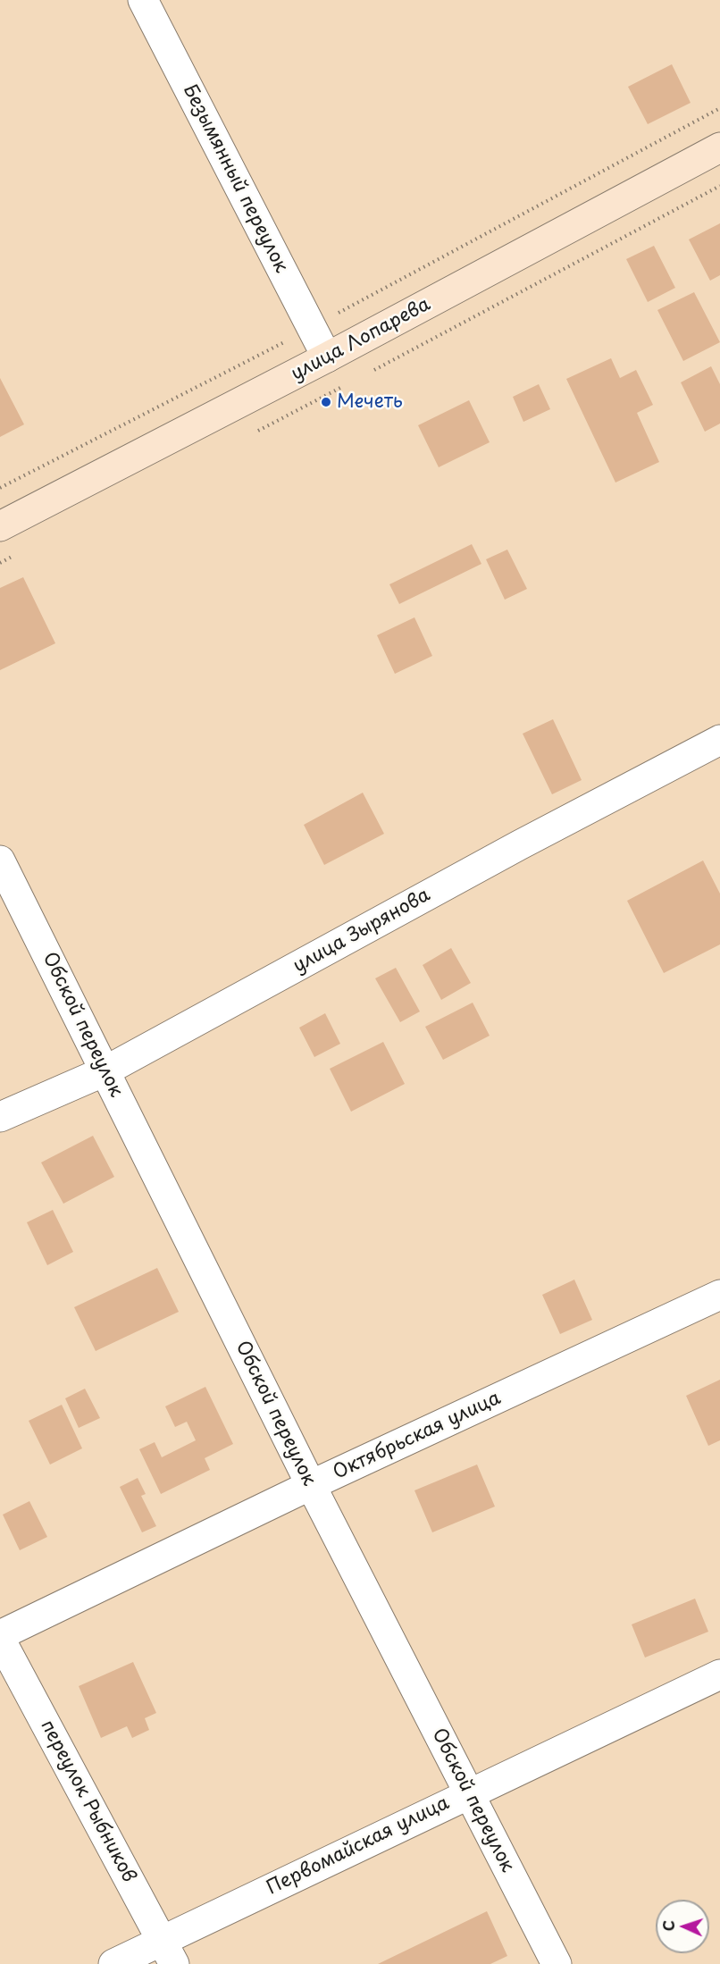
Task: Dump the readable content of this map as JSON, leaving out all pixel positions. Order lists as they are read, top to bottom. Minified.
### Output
{"streets":{"main road":["улица Лопарева"],"street":["Безымянный переулок","улица Зырянова","Обской переулок","Октябрьская улица","переулок Рыбников","Первомайская улица"]},"crossings":[["Безымянный переулок","улица Лопарева"],["улица Зырянова","Обской переулок"],["Обской переулок","Октябрьская улица"],["Обской переулок","Первомайская улица"],["переулок Рыбников","Первомайская улица"]],"places":["Мечеть"],"north":"left"}
